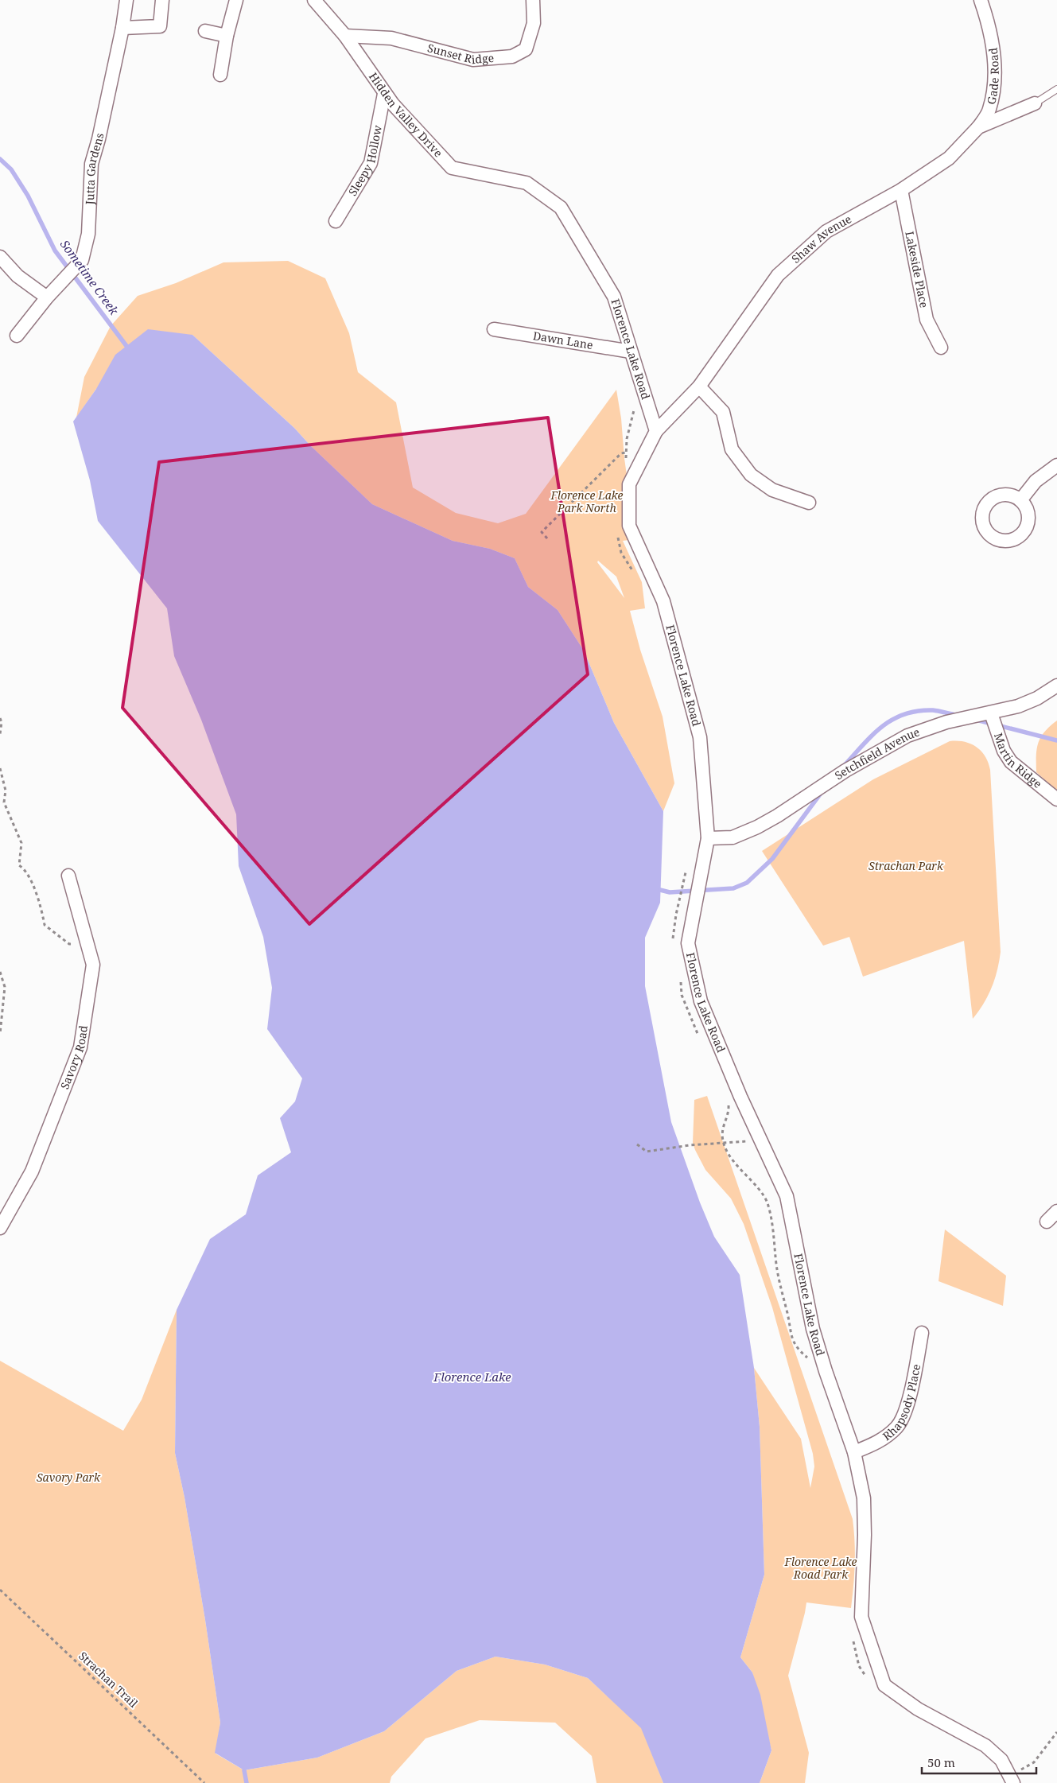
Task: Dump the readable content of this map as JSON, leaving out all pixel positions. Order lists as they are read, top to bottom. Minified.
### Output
{"streets":{"street":["Sunset Ridge","Gade Road","Hidden Valley Drive","Sleepy Hollow","Jutta Gardens","Shaw Avenue","Lakeside Place","Dawn Lane","Florence Lake Road","Setchfield Avenue","Martin Ridge","Savory Road","Rhapsody Place"],"path":["Strachan Trail"]},"crossings":[["Sunset Ridge","Hidden Valley Drive"],["Gade Road","Shaw Avenue"],["Hidden Valley Drive","Sleepy Hollow"],["Hidden Valley Drive","Florence Lake Road"],["Shaw Avenue","Lakeside Place"],["Shaw Avenue","Florence Lake Road"],["Dawn Lane","Florence Lake Road"],["Florence Lake Road","Setchfield Avenue"],["Florence Lake Road","Rhapsody Place"],["Setchfield Avenue","Martin Ridge"]],"water":["Sometime Creek","Florence Lake"],"parks":["Florence Lake Park North","Strachan Park","Savory Park","Florence Lake Road Park"],"scale_bar":"50 m"}
